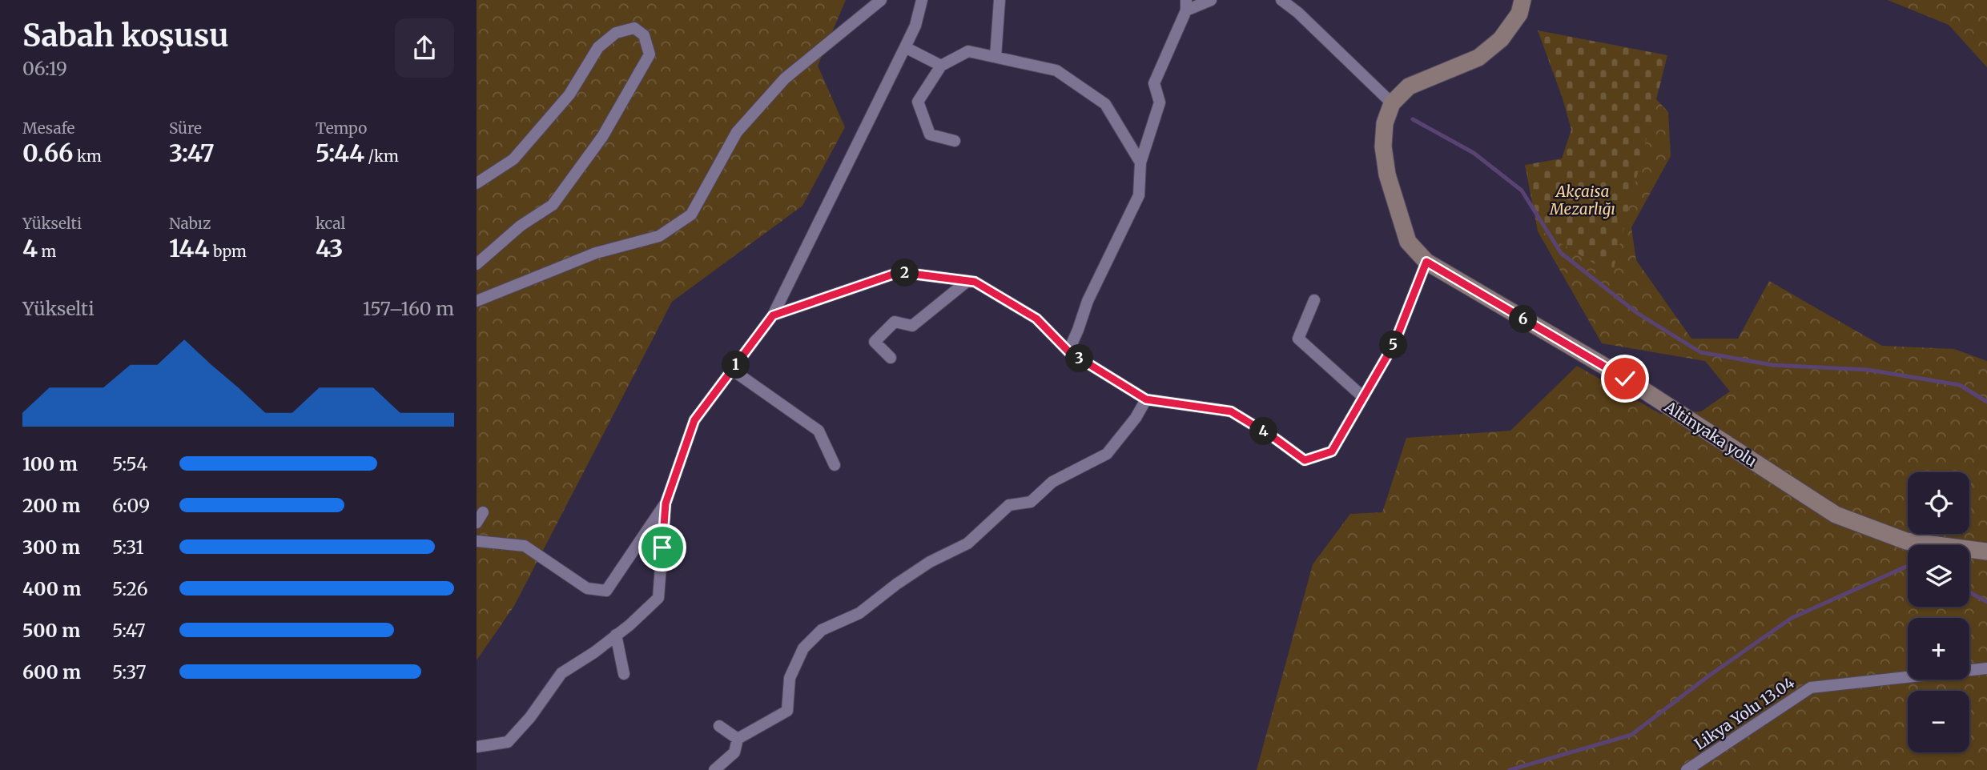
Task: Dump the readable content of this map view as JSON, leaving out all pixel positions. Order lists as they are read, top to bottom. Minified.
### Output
{"streets":{"main road":["Altinyaka yolu"],"street":["Likya Yolu 13.04"]},"parks":["Akçaisa Mezarlığı"],"page":{"heading":["Sabah koşusu","06:19"],"stats":[["Mesafe","0.66 km"],["Süre","3:47"],["Tempo","5:44 /km"],["Yükselti","4 m"],["Nabız","144 bpm"],["kcal","43"]],"pins":["2","6","5","3","1","4"],"chart":["Yükselti","157–160 m"],"list":[{"name":"100 m","note":"5:54"},{"name":"200 m","note":"6:09"},{"name":"300 m","note":"5:31"},{"name":"400 m","note":"5:26"},{"name":"500 m","note":"5:47"},{"name":"600 m","note":"5:37"}],"map_buttons":["+","−"]}}
